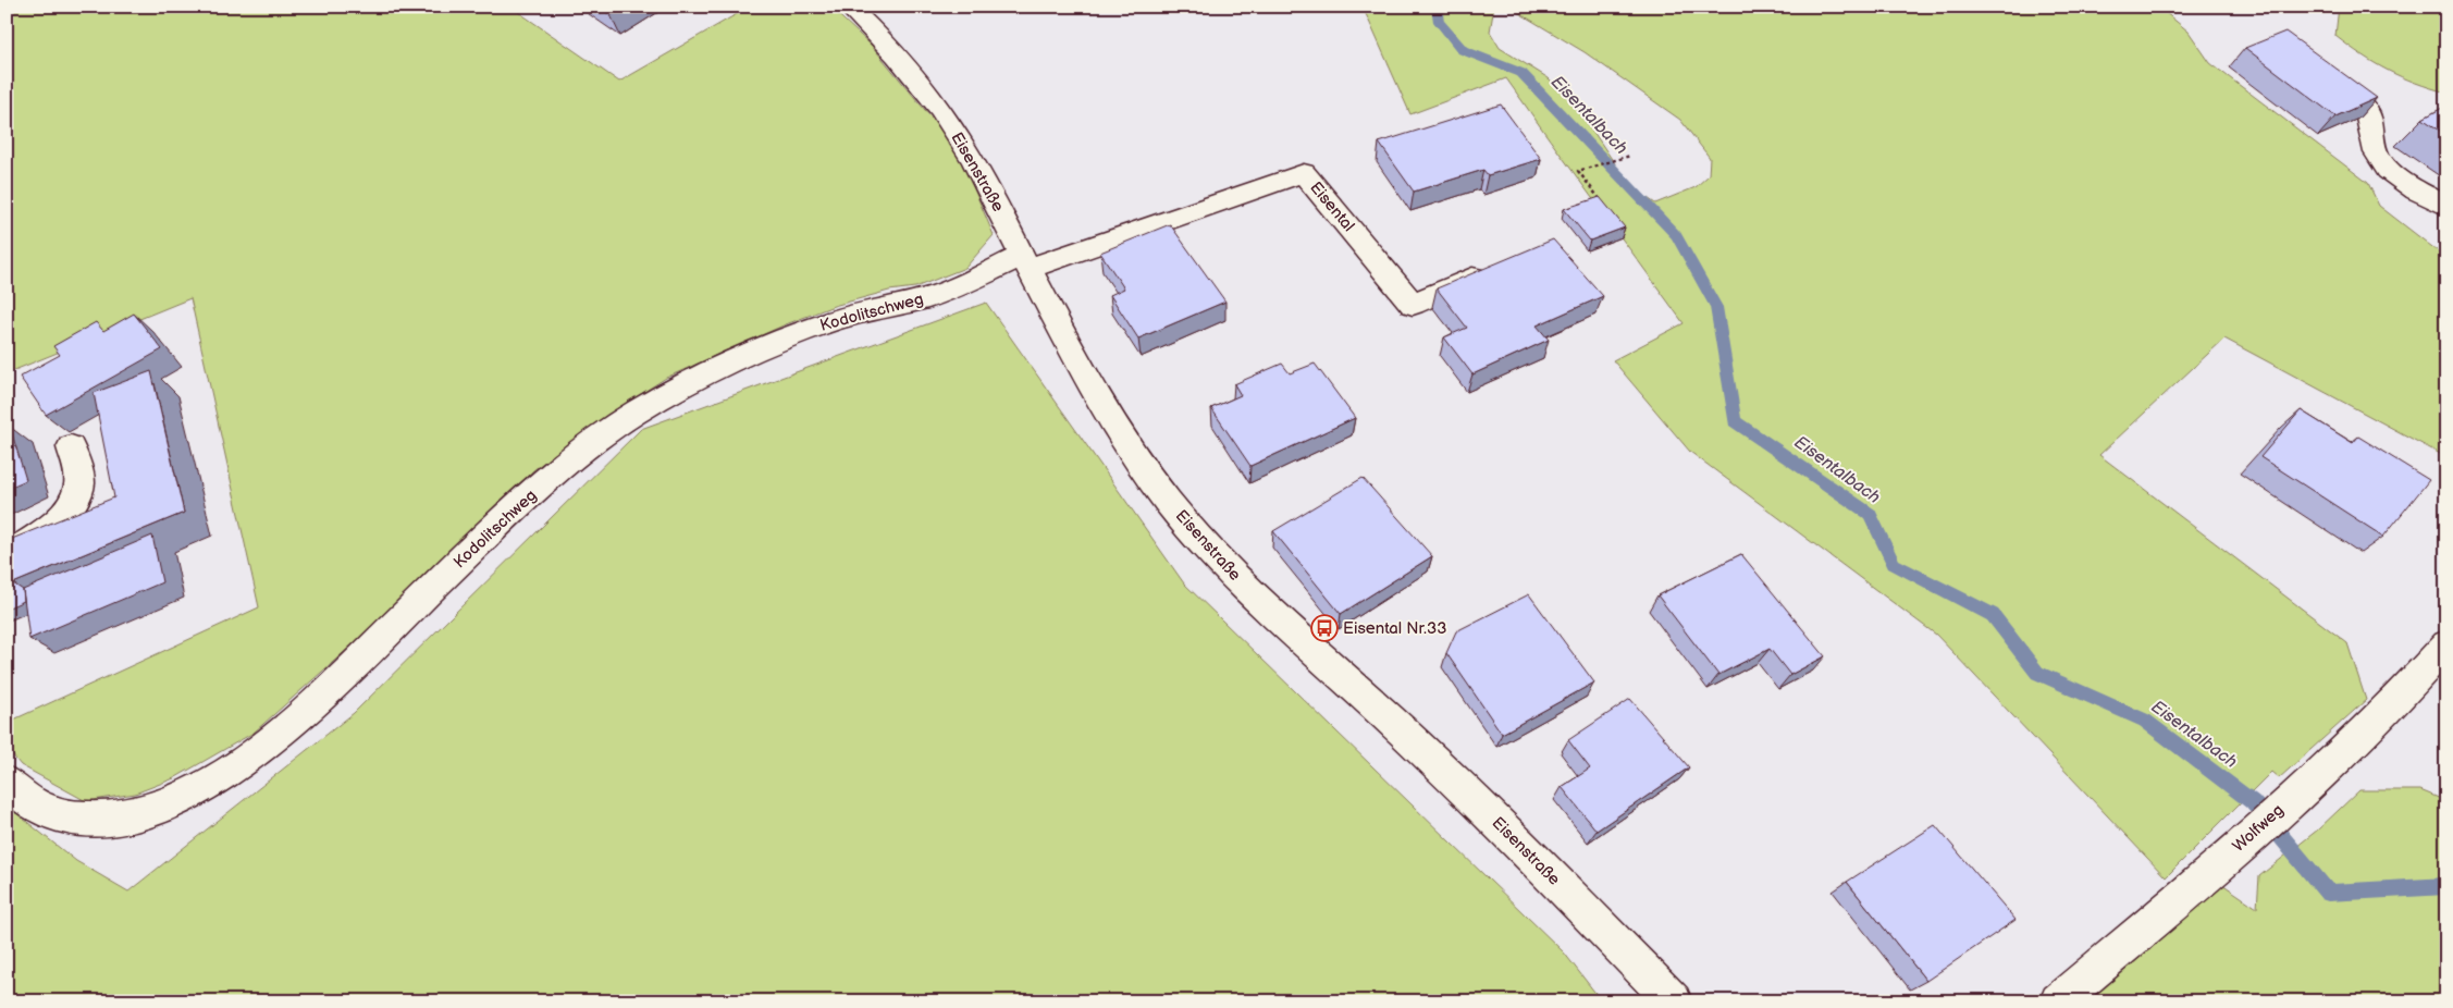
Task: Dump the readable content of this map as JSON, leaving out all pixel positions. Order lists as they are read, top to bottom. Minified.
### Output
{"streets":{"street":["Eisenstraße","Eisental","Kodolitschweg","Wolfweg"]},"crossings":[["Eisenstraße","Eisental"],["Eisenstraße","Kodolitschweg"],["Eisental","Kodolitschweg"]],"water":["Eisentalbach"],"places":{"bus stop":["Eisental Nr.33"]}}
